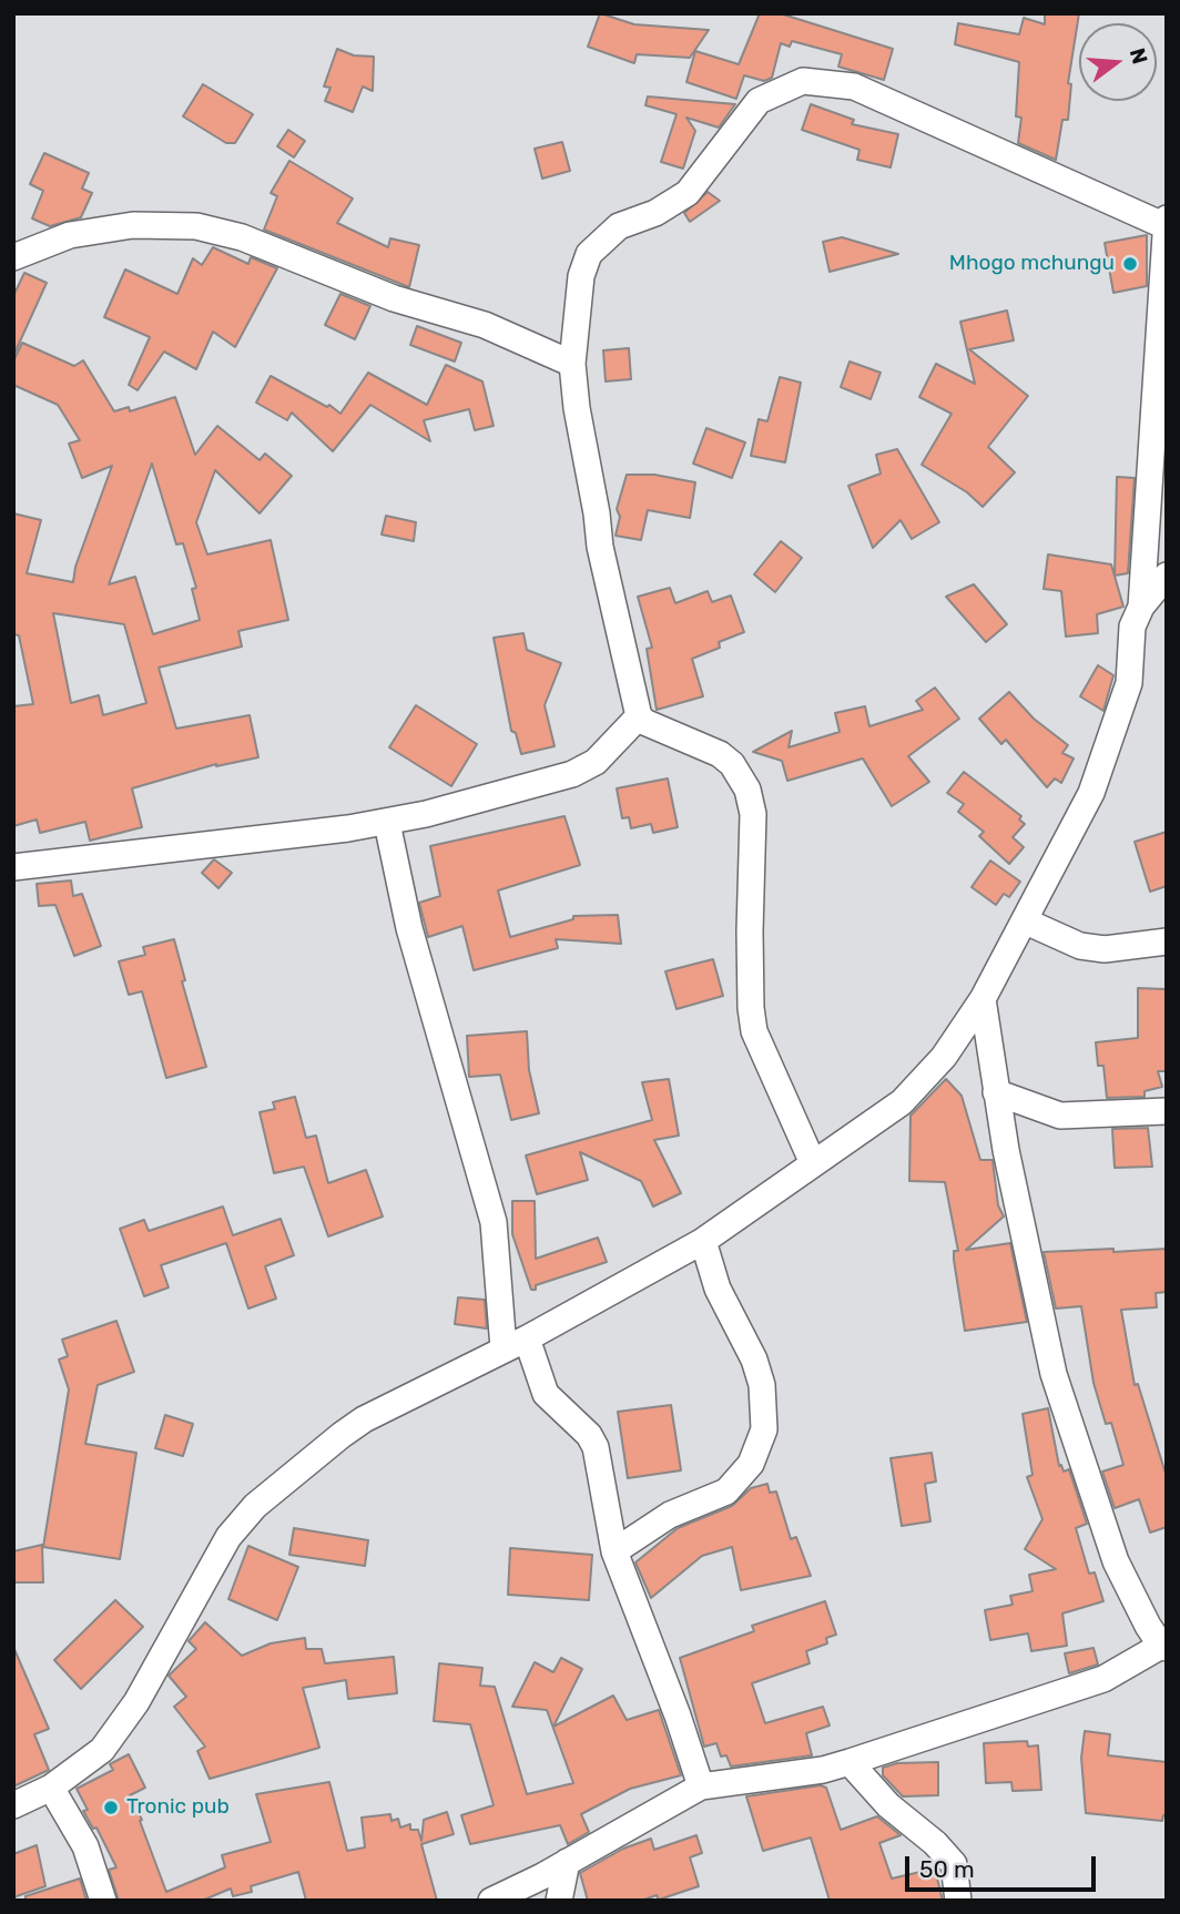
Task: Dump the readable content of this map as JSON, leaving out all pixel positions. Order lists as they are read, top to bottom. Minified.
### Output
{"places":["Mhogo mchungu","Tronic pub"],"scale_bar":"50 m","north":"right"}
